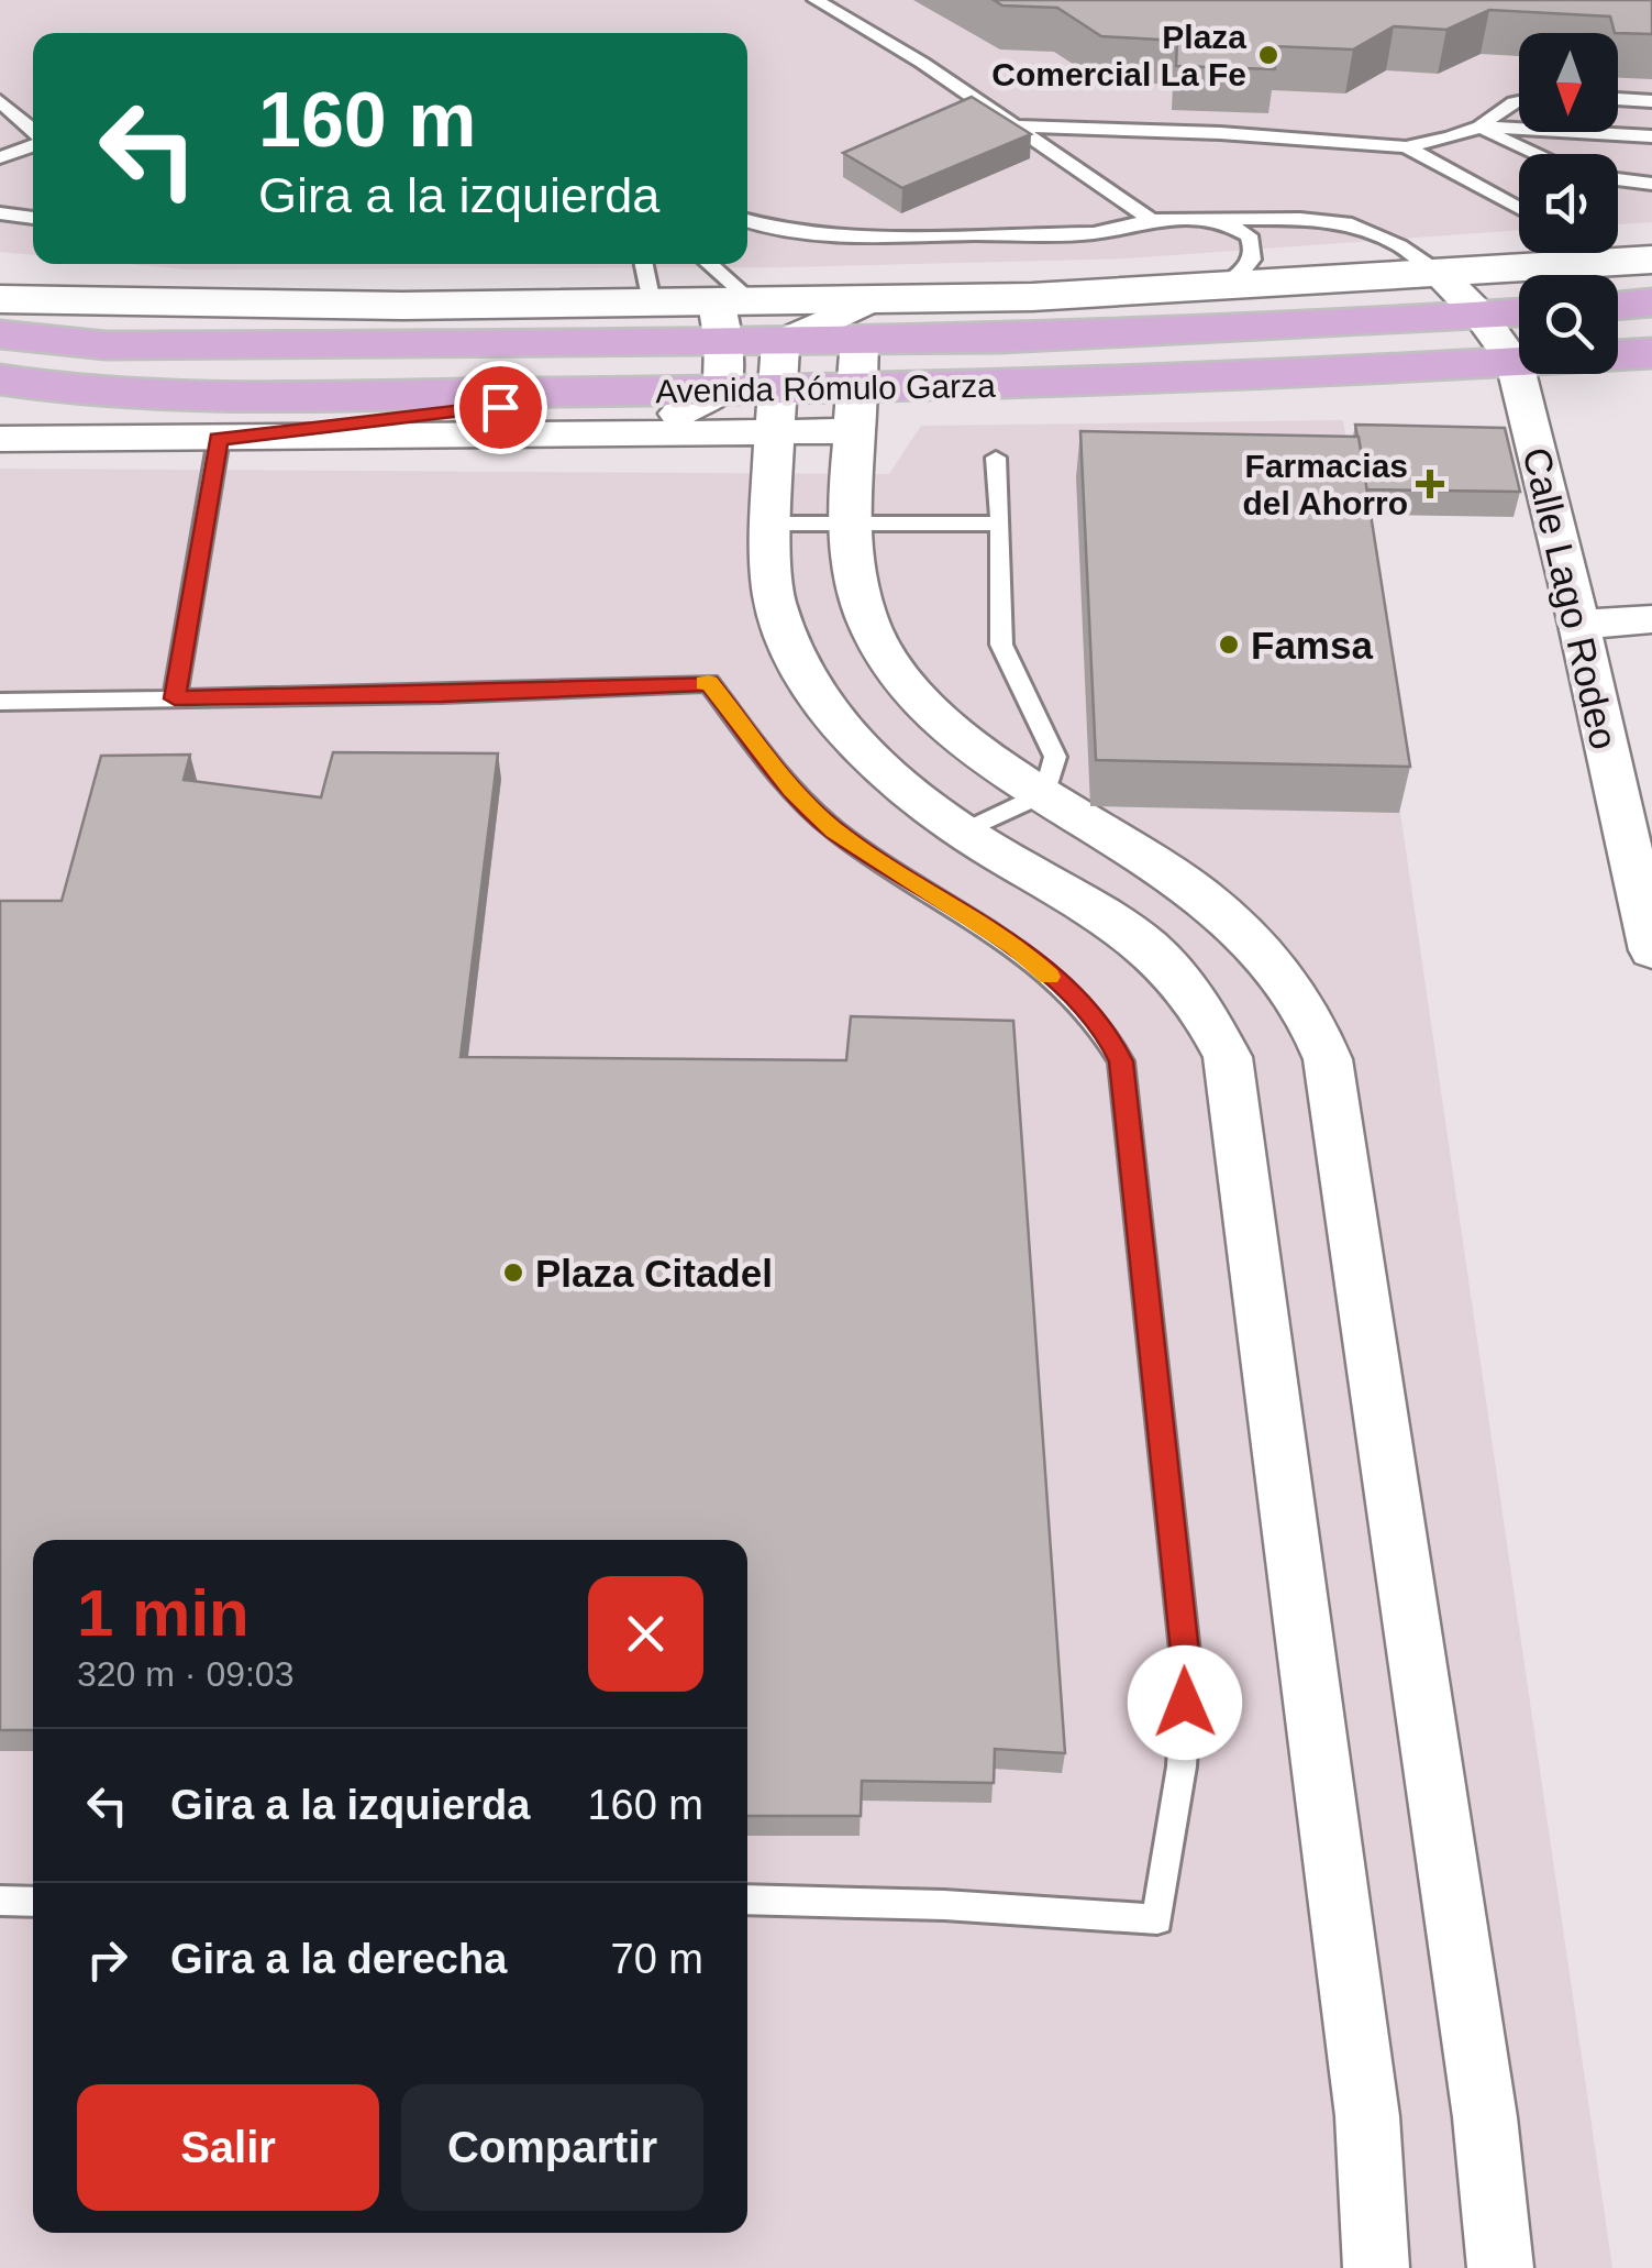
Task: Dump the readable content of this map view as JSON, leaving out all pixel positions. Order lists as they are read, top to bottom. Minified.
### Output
{"streets":{"main road":["Avenida Rómulo Garza"],"street":["Calle Lago Rodeo"]},"crossings":[["Avenida Rómulo Garza","Calle Lago Rodeo"]],"places":{"other":["Plaza Comercial La Fe","Famsa","Plaza Citadel"],"health":["Farmacias del Ahorro"]},"north":"bottom","page":{"turn":["160 m","Gira a la izquierda"],"heading":["1 min","320 m · 09:03"],"list":[{"name":"Gira a la izquierda","value":"160 m"},{"name":"Gira a la derecha","value":"70 m"}],"buttons":["Salir","Compartir"]}}
